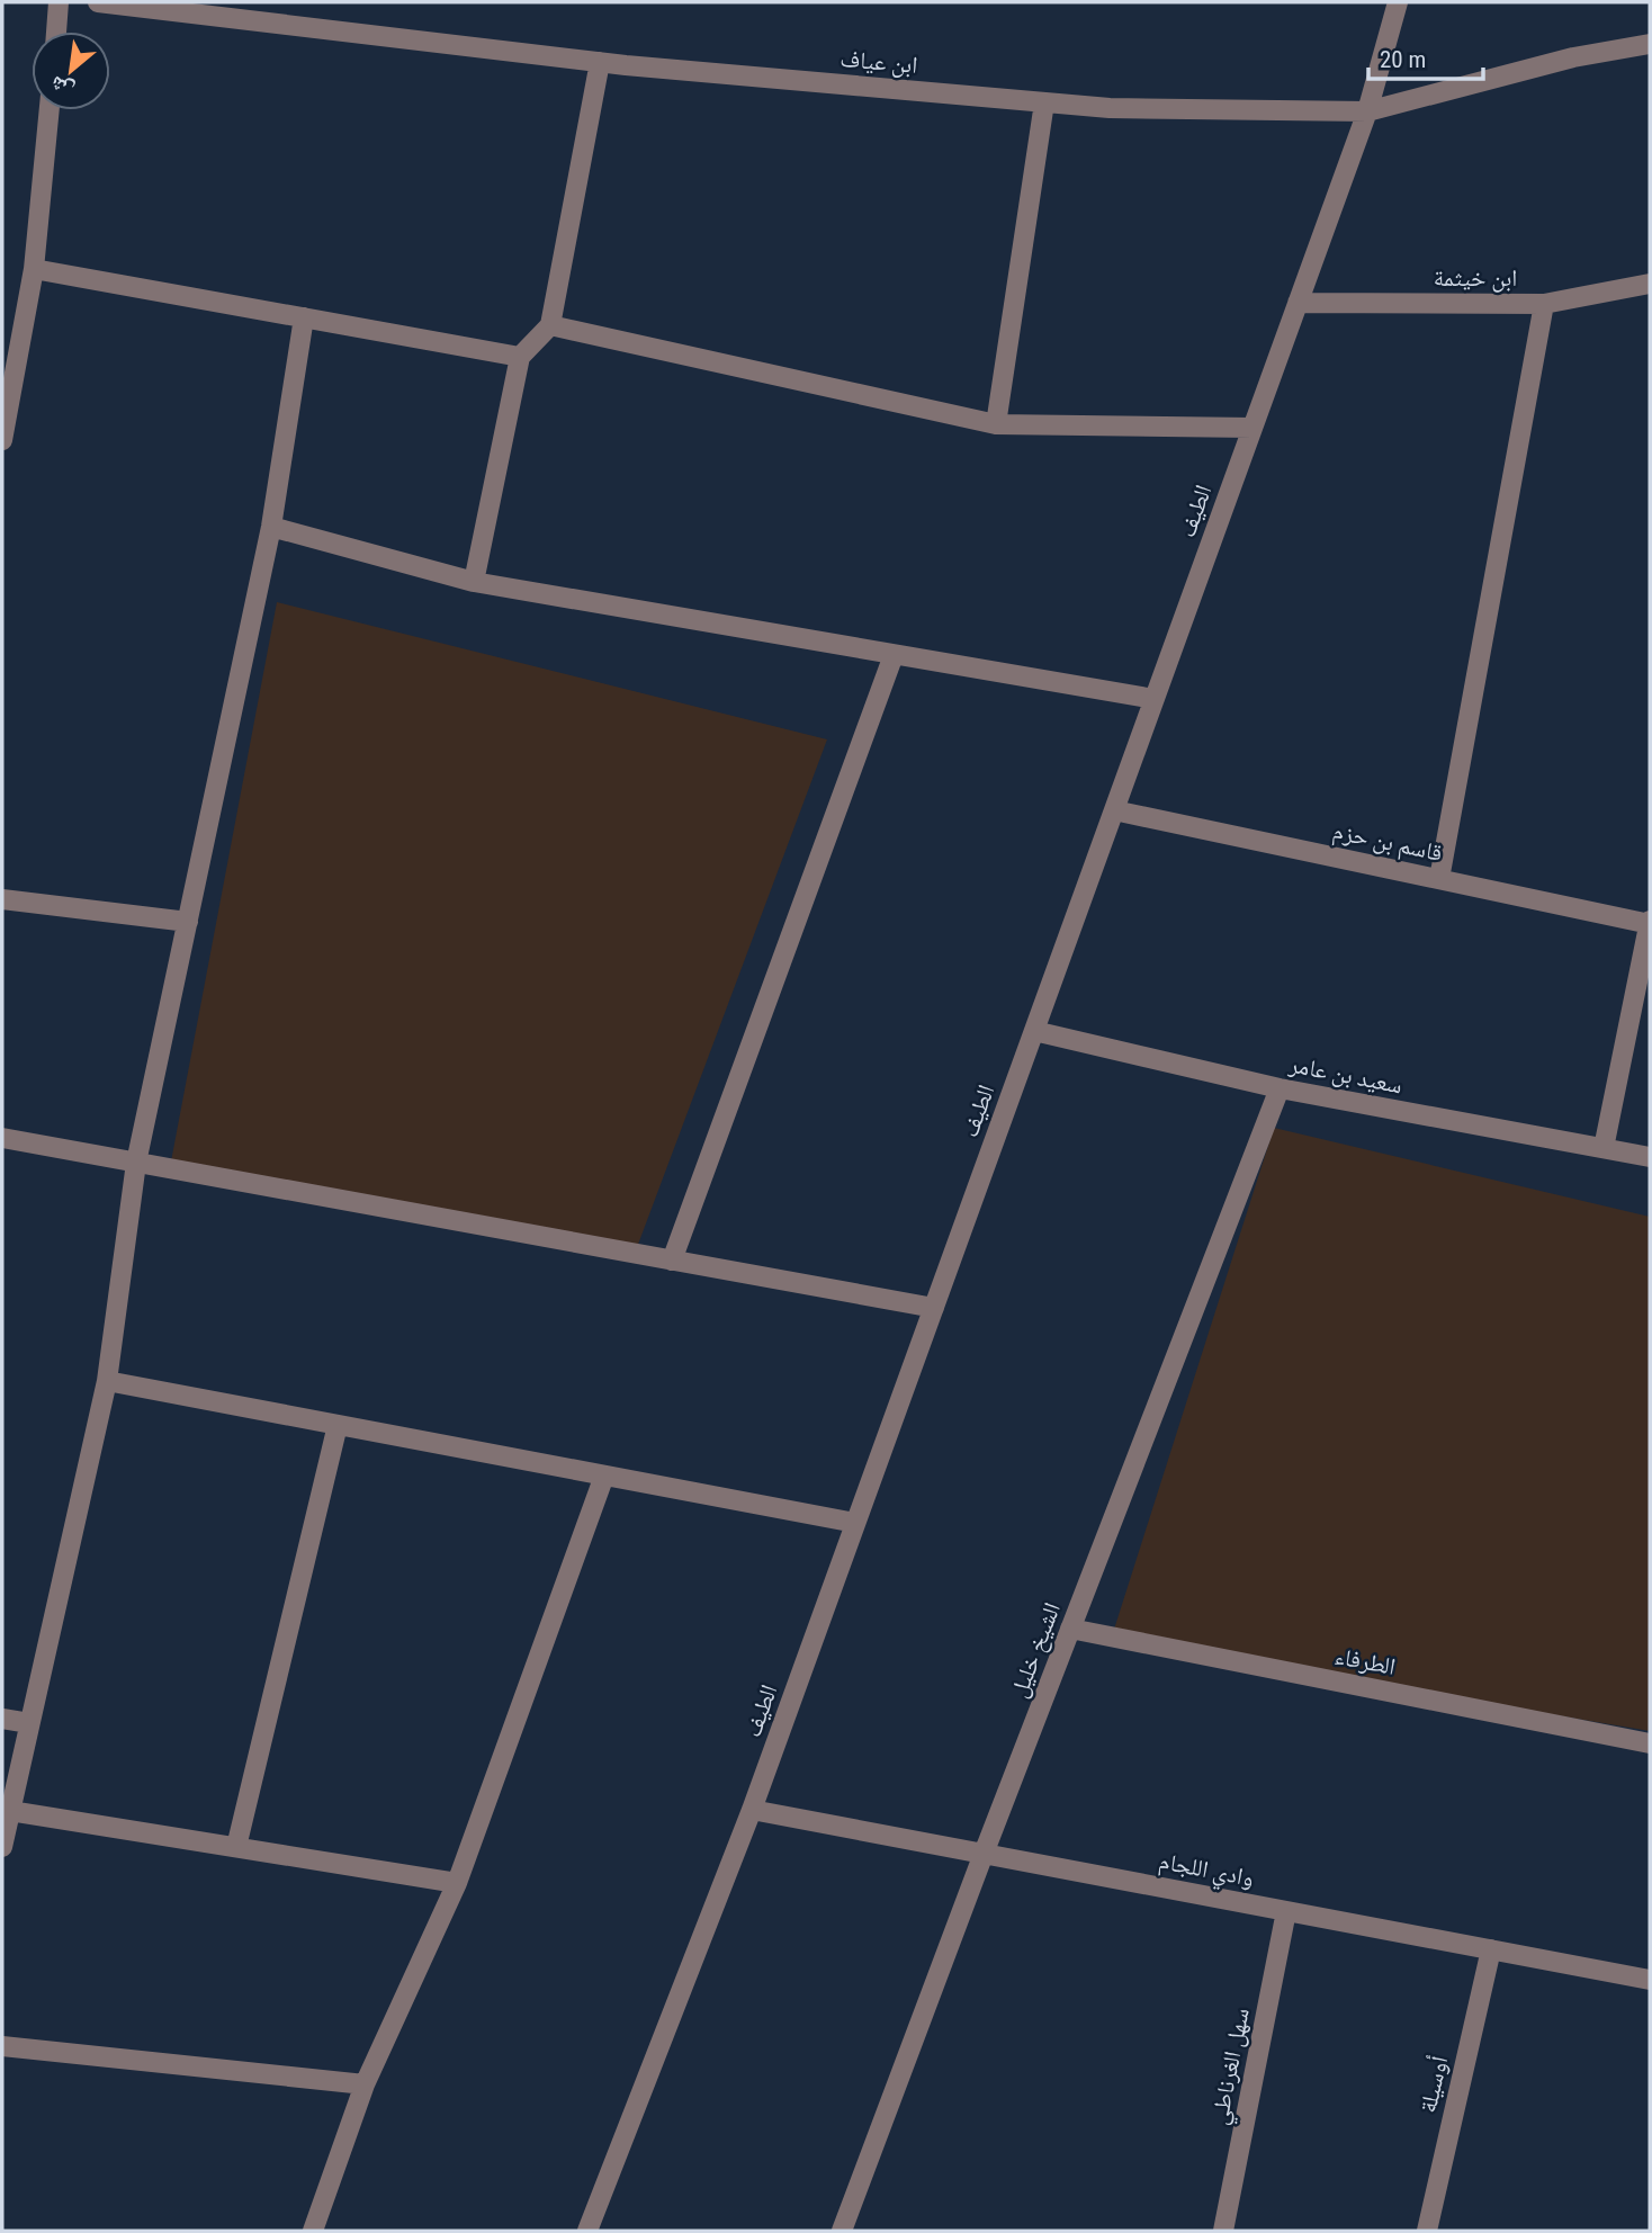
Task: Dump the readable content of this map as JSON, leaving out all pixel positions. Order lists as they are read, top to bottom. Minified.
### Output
{"streets":{"street":["ابن عياف","ابن خيثمة","الطيف","قاسم بن حزم","سعيد بن عامر","الشيخ خليل","الطرفاء","وادي اللجام","سهل الغرناطي","أوسيلة"]},"crossings":[["ابن عياف","الطيف"],["ابن خيثمة","الطيف"],["الطيف","قاسم بن حزم"],["الطيف","سعيد بن عامر"],["الطيف","وادي اللجام"],["سعيد بن عامر","الشيخ خليل"],["الشيخ خليل","الطرفاء"],["الشيخ خليل","وادي اللجام"],["وادي اللجام","سهل الغرناطي"],["وادي اللجام","أوسيلة"]],"scale_bar":"20 m","north":"bottom left"}
